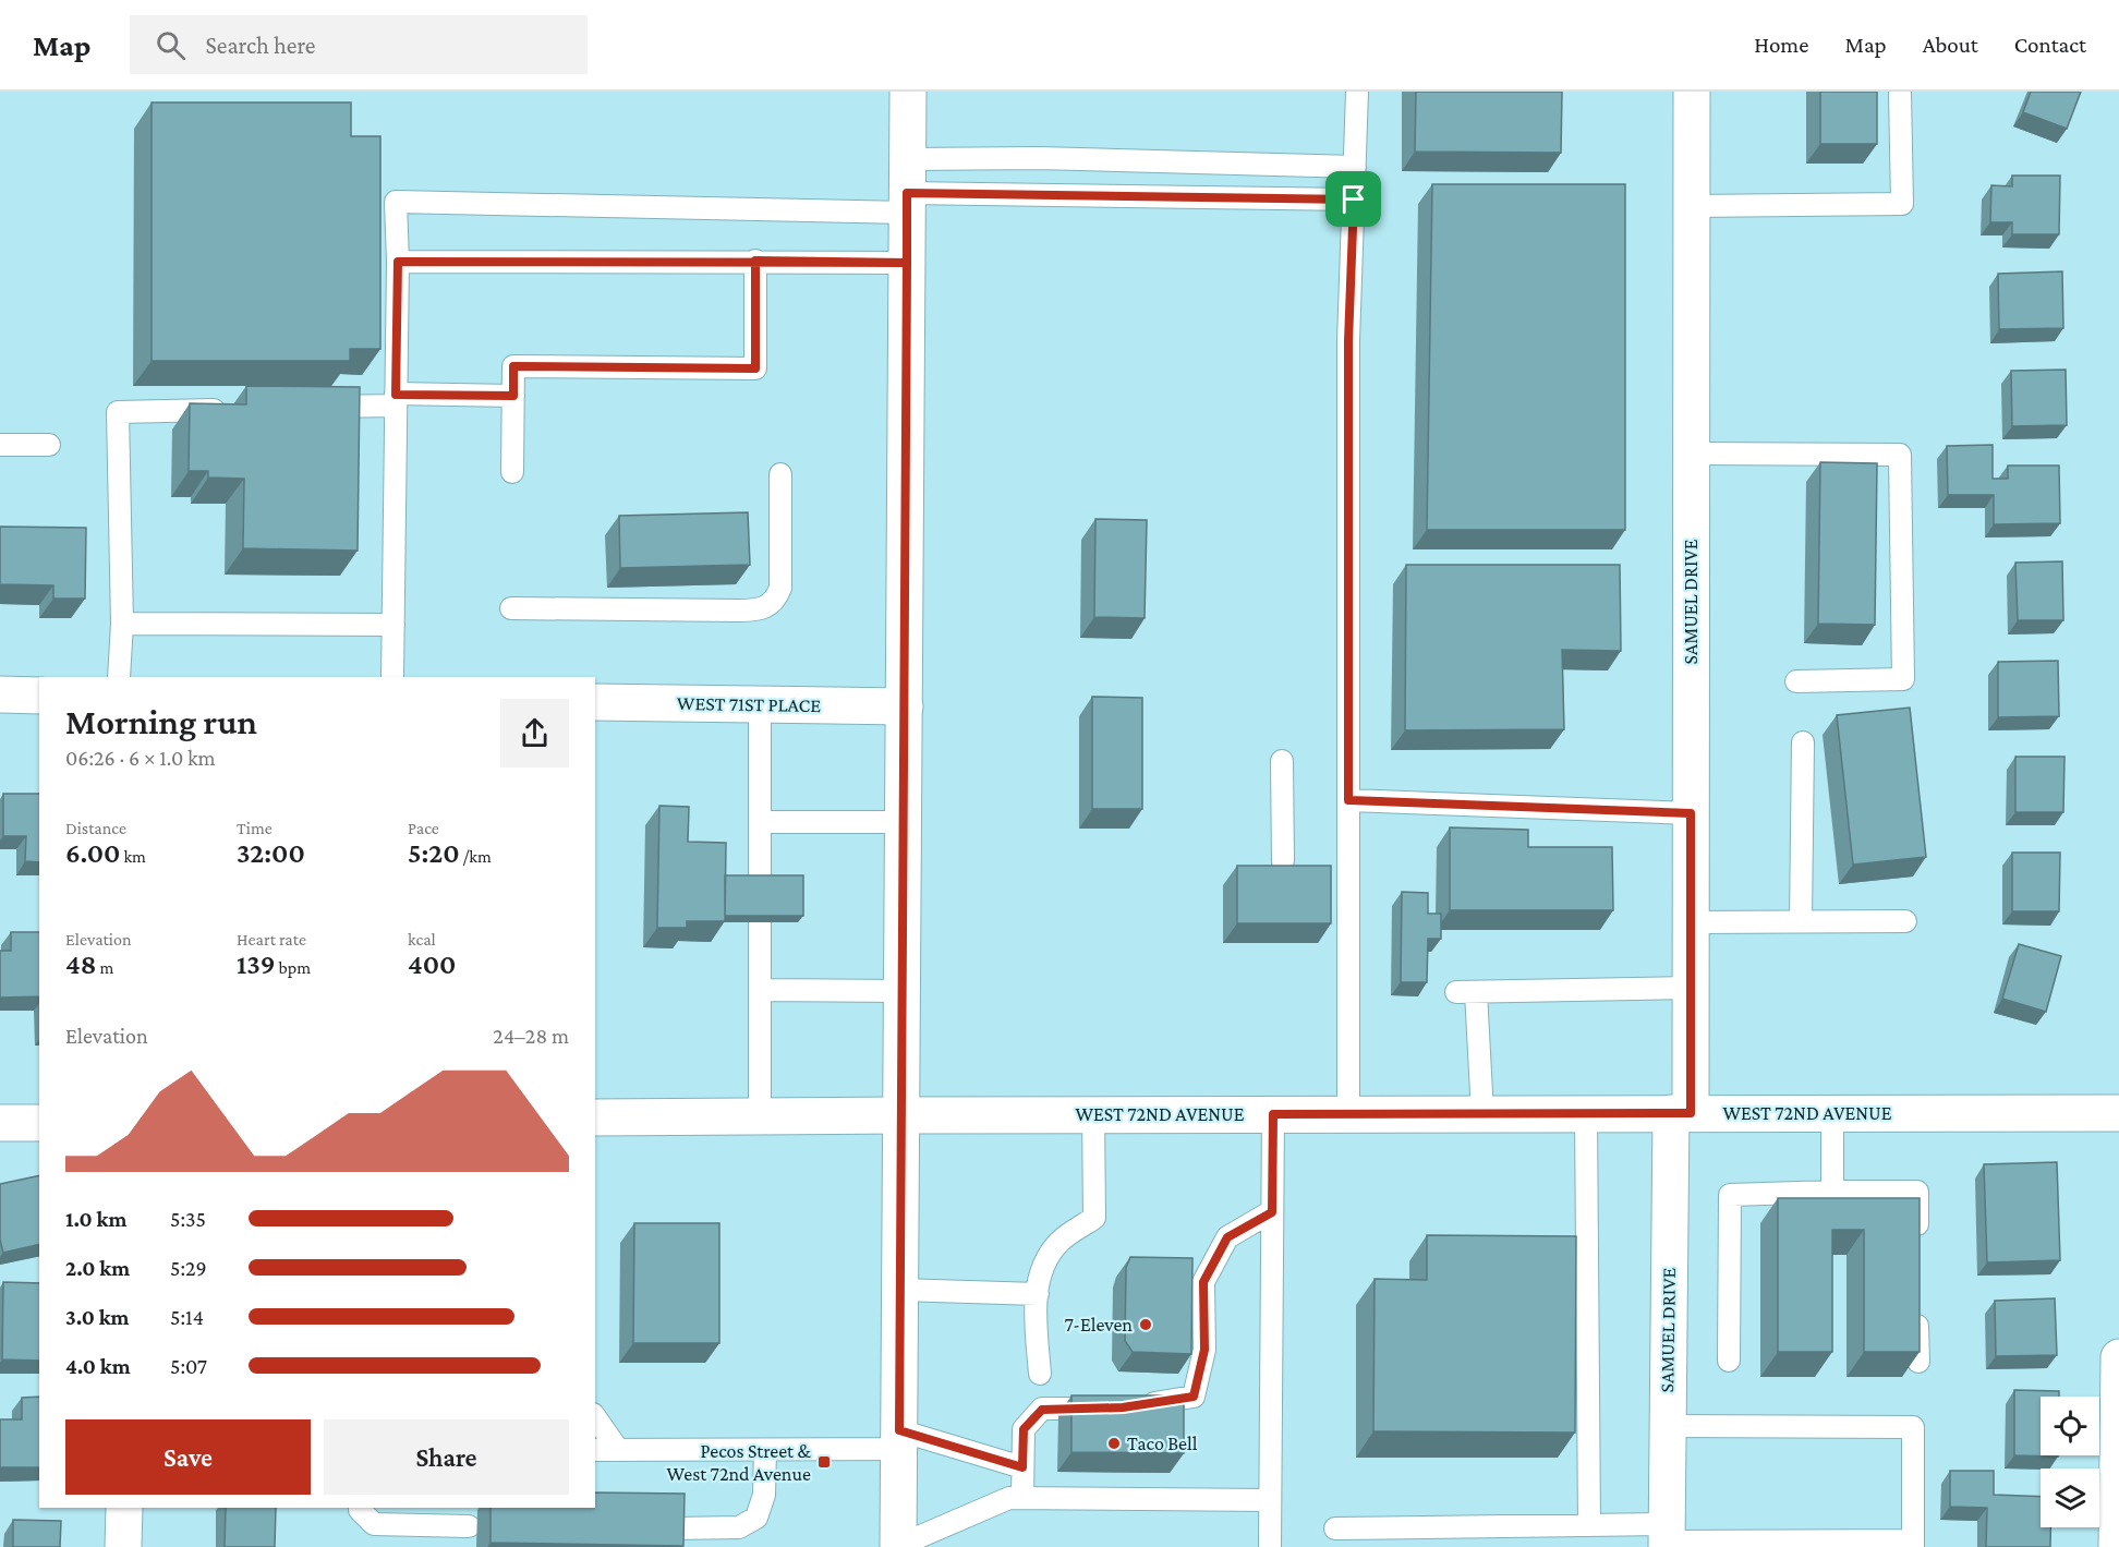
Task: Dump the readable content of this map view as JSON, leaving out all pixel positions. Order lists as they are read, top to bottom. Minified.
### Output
{"streets":{"main road":["SAMUEL DRIVE","WEST 71ST PLACE","WEST 72ND AVENUE"]},"crossings":[["SAMUEL DRIVE","WEST 72ND AVENUE"]],"places":{"other":["7-Eleven","Taco Bell"],"transit":["Pecos Street & West 72nd Avenue"]},"page":{"header":"Map","search":"Search here","nav":["Home","Map","About","Contact"],"heading":["Morning run","06:26 · 6 × 1.0 km"],"stats":[["Distance","6.00 km"],["Time","32:00"],["Pace","5:20 /km"],["Elevation","48 m"],["Heart rate","139 bpm"],["kcal","400"]],"chart":["Elevation","24–28 m"],"list":[{"name":"1.0 km","note":"5:35"},{"name":"2.0 km","note":"5:29"},{"name":"3.0 km","note":"5:14"},{"name":"4.0 km","note":"5:07"}],"buttons":["Save","Share"]}}
